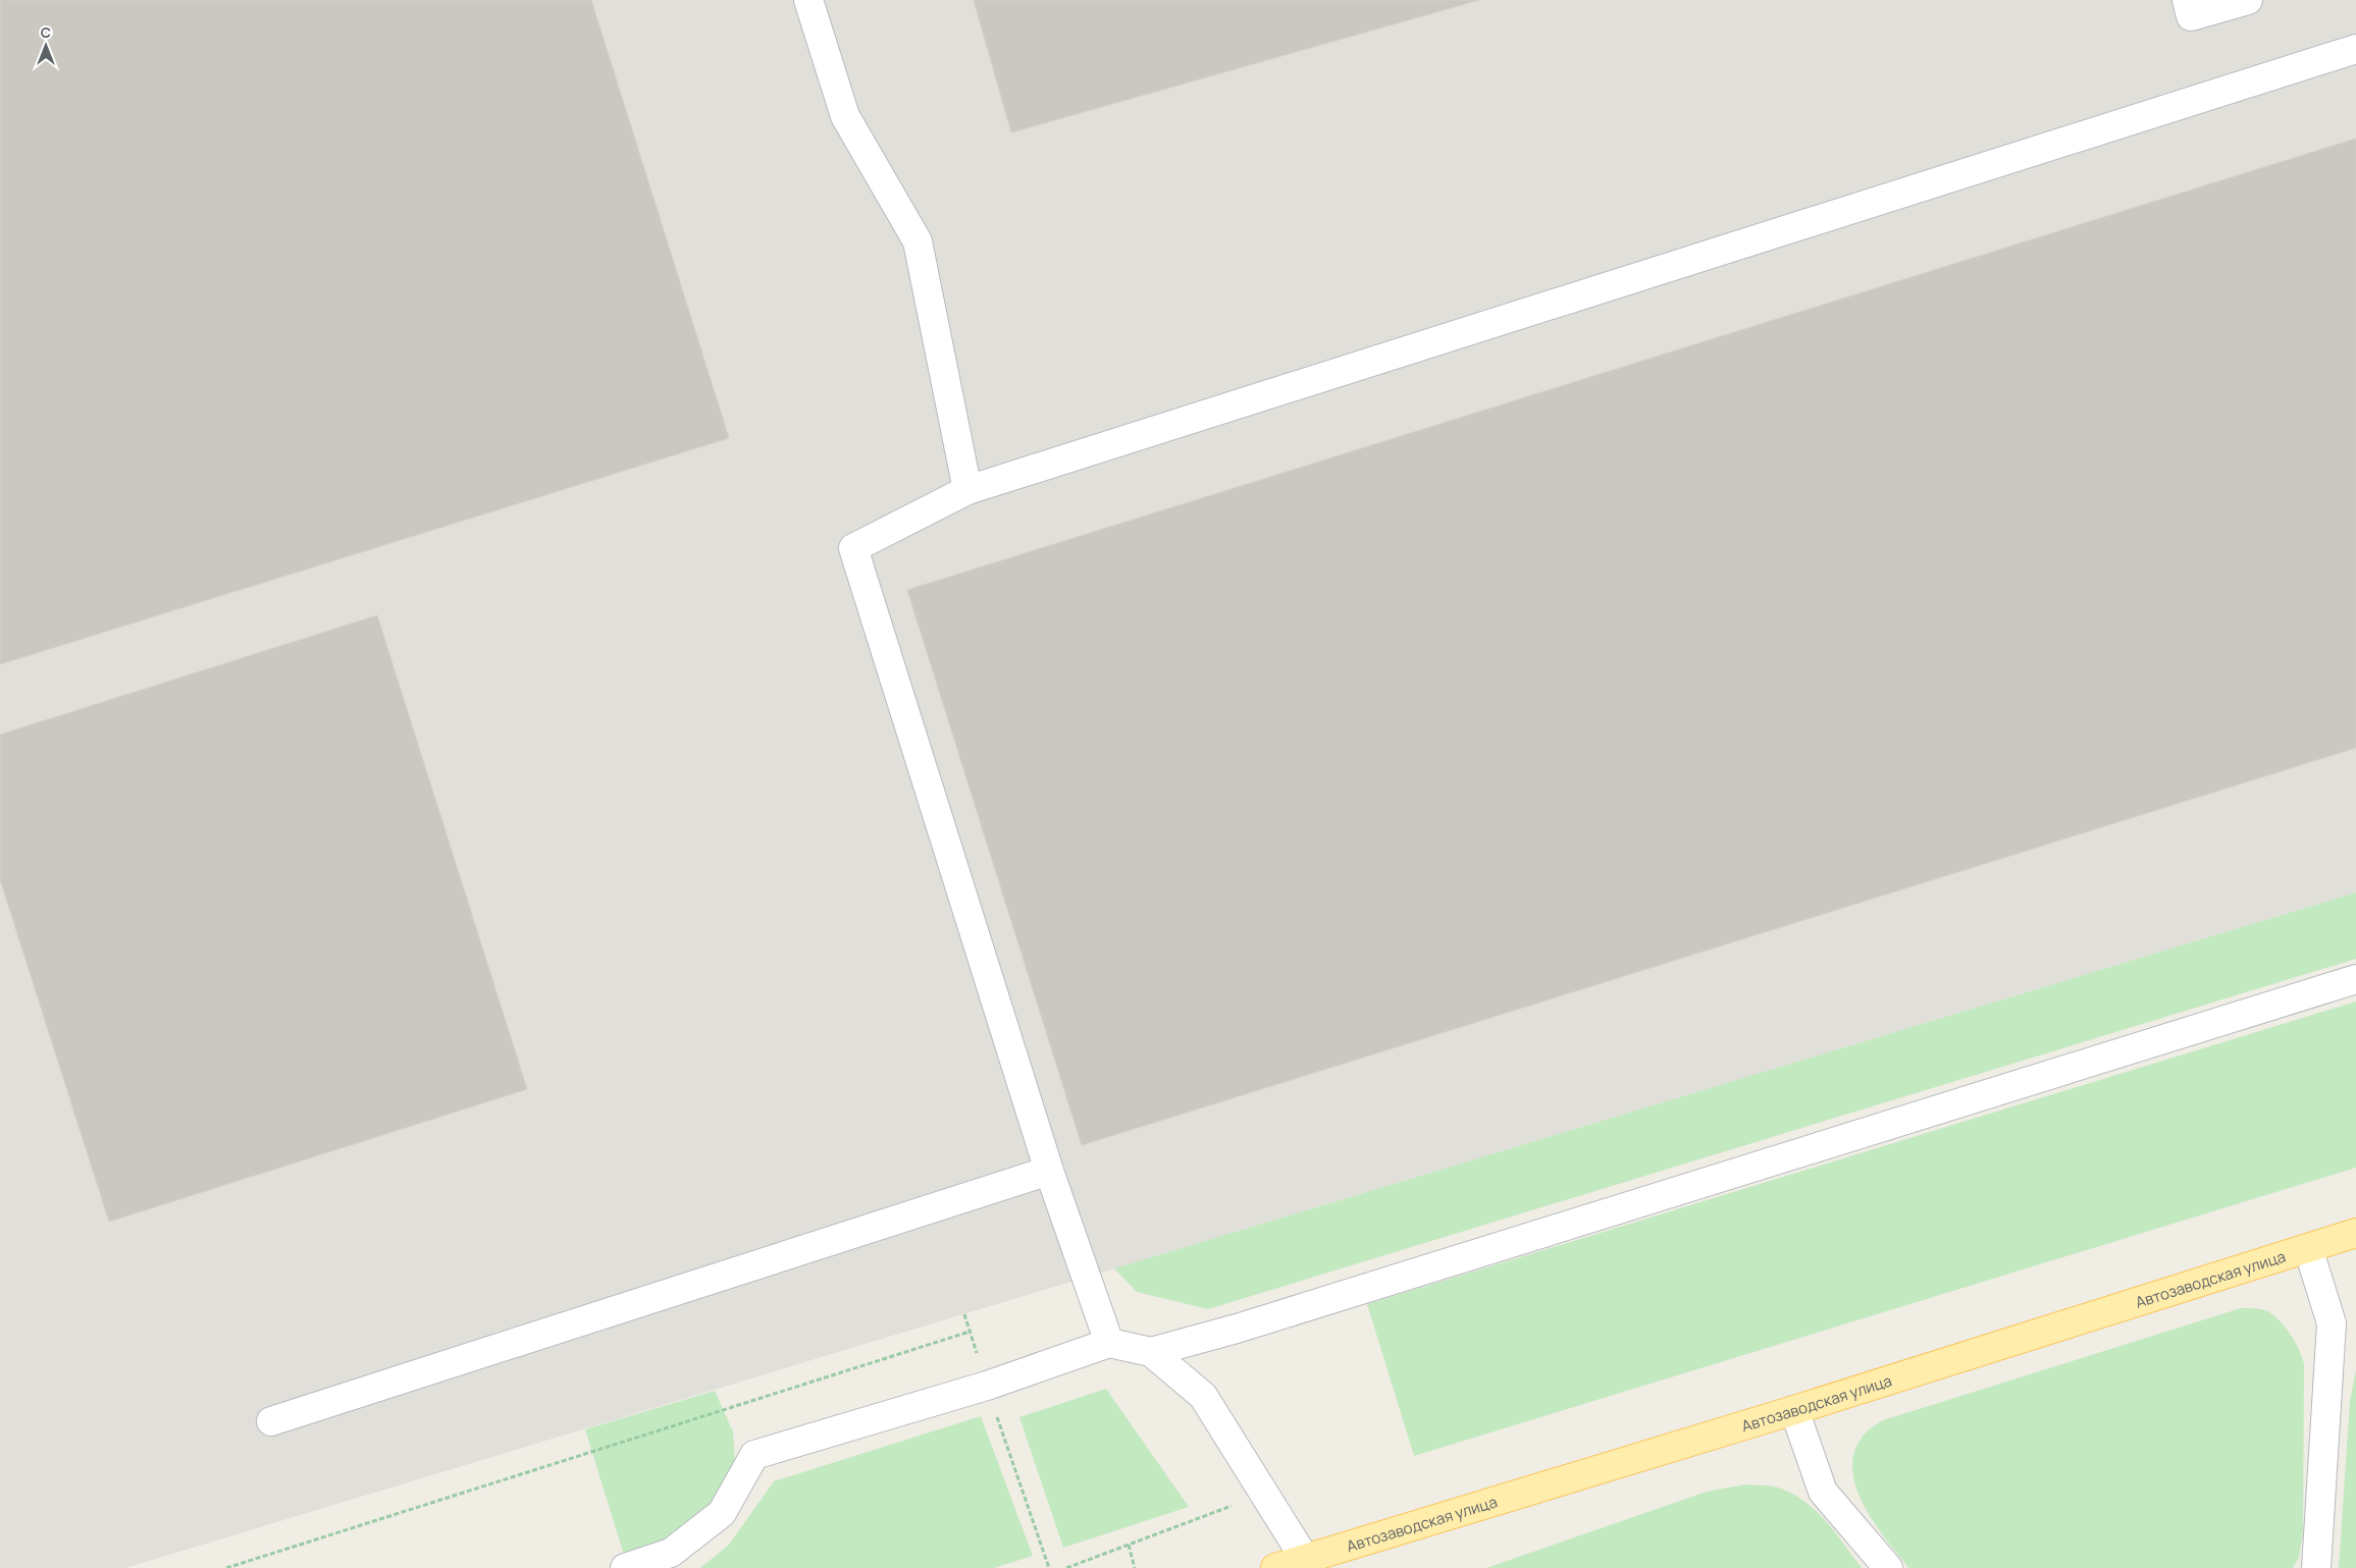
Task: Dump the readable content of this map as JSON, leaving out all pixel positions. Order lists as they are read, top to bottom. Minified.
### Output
{"streets":{"main road":["Автозаводская улица"]},"north":"top"}
